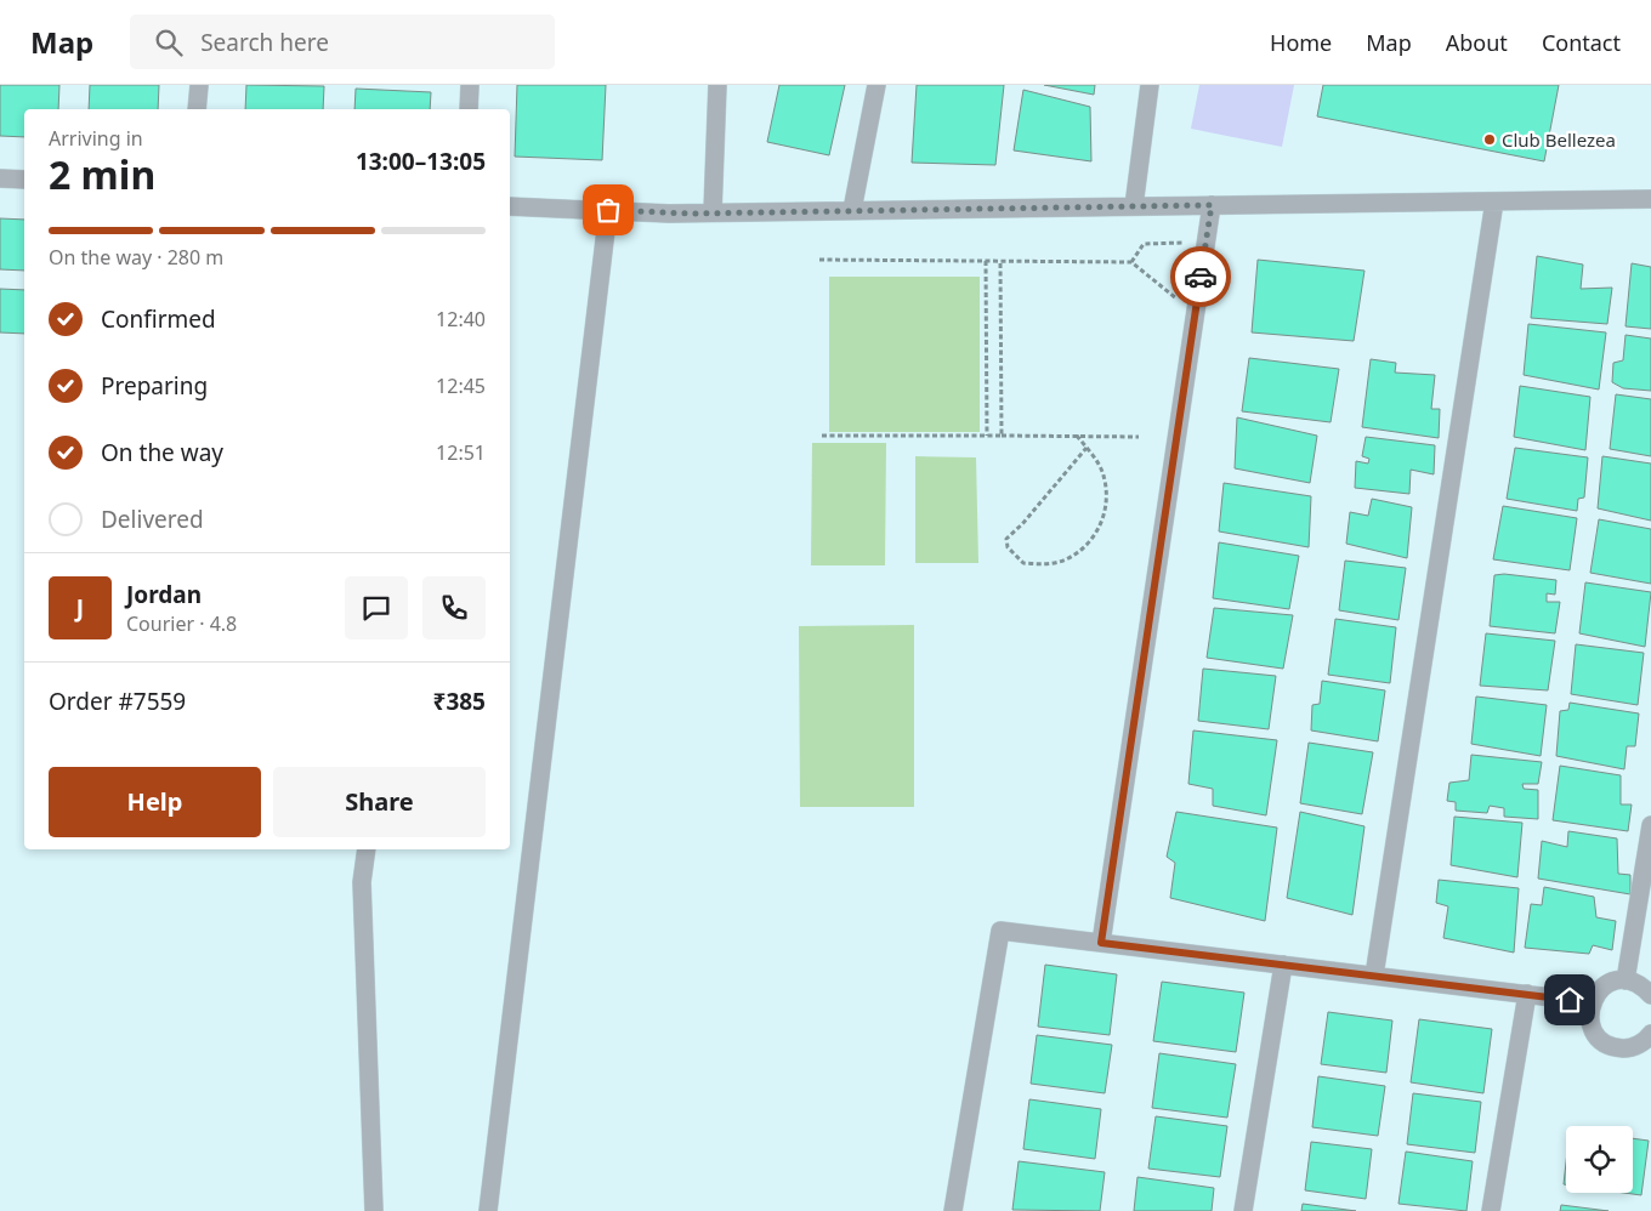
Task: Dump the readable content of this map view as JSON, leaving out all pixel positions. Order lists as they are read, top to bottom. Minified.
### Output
{"places":["Club Bellezea"],"page":{"header":"Map","search":"Search here","nav":["Home","Map","About","Contact"],"heading":["2 min","Arriving in","13:00–13:05"],"panel":["Jordan","Courier · 4.8","Order #7559","₹385"],"bar":"On the way · 280 m","list":[["Confirmed","12:40"],["Preparing","12:45"],["On the way","12:51"],"Delivered"],"round":"J","buttons":["Help","Share"]}}
